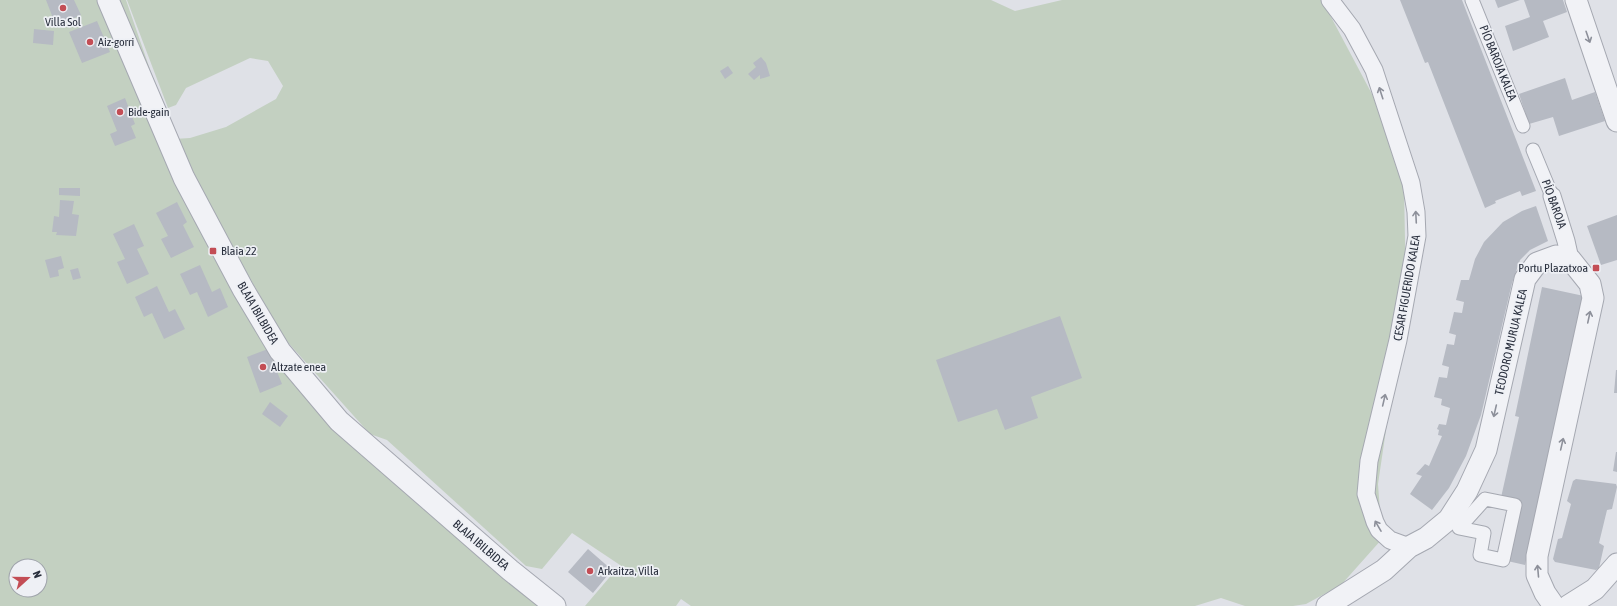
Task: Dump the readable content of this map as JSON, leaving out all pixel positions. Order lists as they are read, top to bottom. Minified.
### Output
{"streets":{"street":["PÍO BAROJA KALEA","PÍO BAROJA","CESAR FIGUERIDO KALEA","BLAIA IBILBIDEA","TEODORO MURUA KALEA"]},"crossings":[["PÍO BAROJA","TEODORO MURUA KALEA"],["CESAR FIGUERIDO KALEA","TEODORO MURUA KALEA"]],"one_way":["CESAR FIGUERIDO KALEA","TEODORO MURUA KALEA"],"places":{"other":["Villa Sol","Aiz-gorri","Bide-gain","Altzate enea","Arkaitza, Villa"],"transit":["Blaia 22","Portu Plazatxoa"]},"north":"right"}
